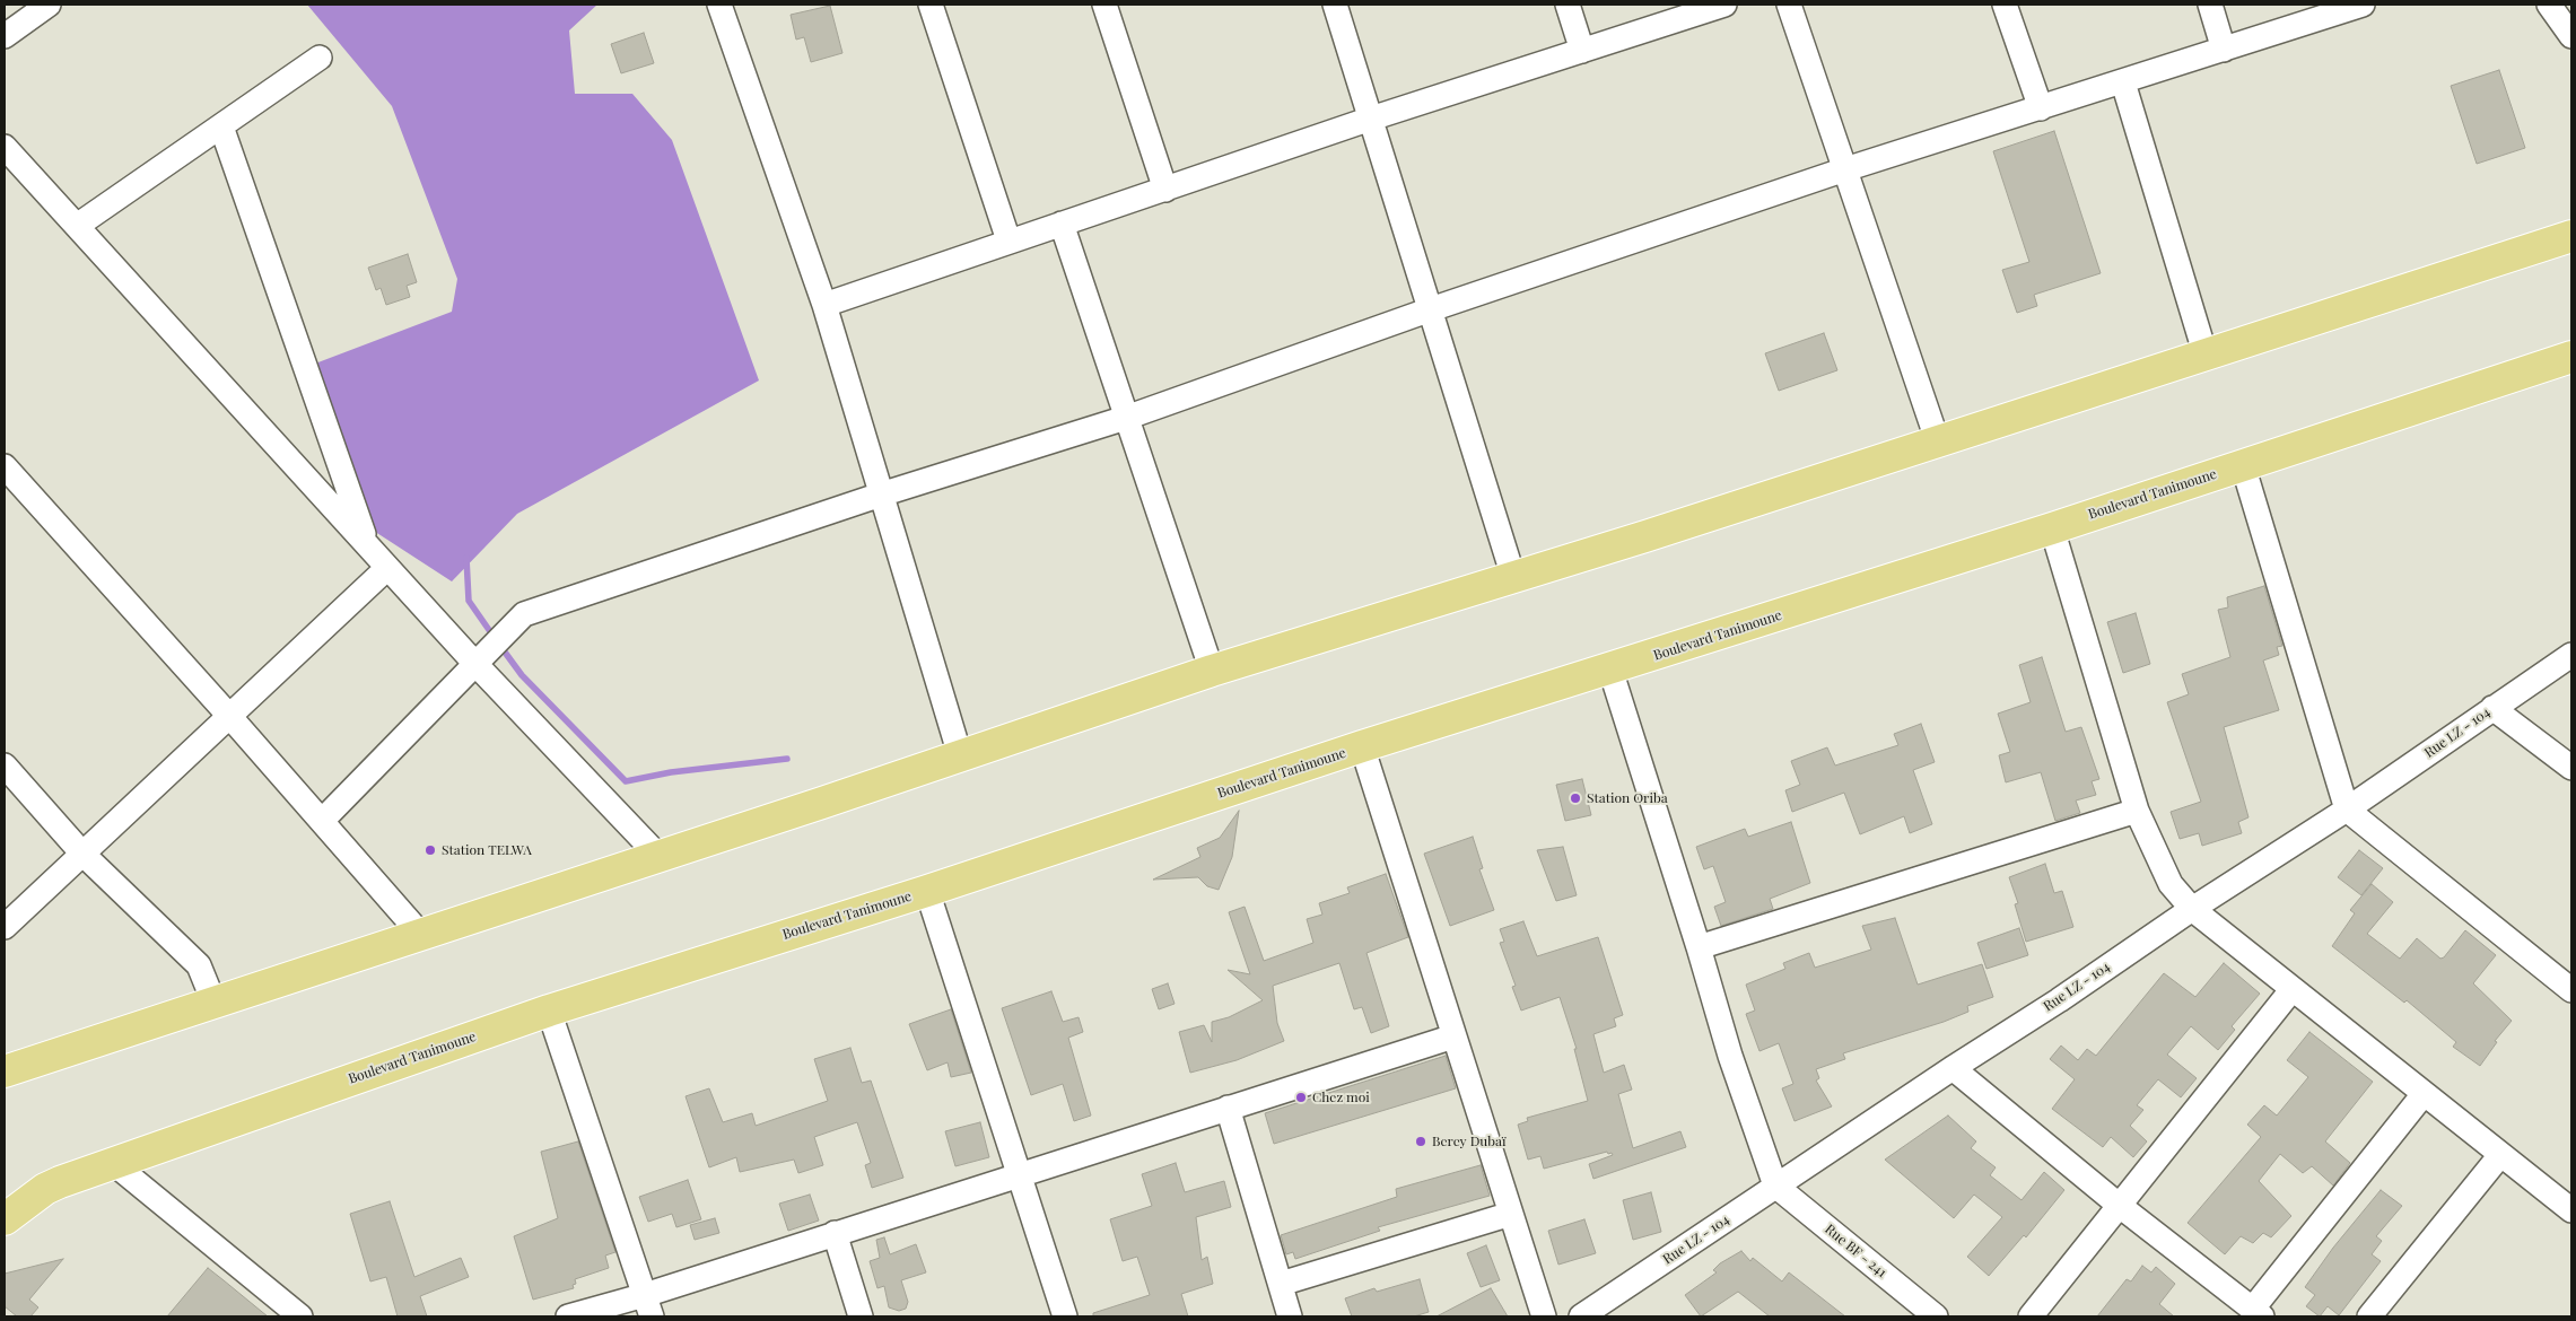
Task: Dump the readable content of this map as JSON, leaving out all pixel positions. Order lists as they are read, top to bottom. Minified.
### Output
{"streets":{"main road":["Boulevard Tanimoune"],"street":["Rue LZ - 104","Rue BF - 241"]},"crossings":[["Rue LZ - 104","Rue BF - 241"]],"places":["Station Oriba","Station TELWA","Chez moi","Berey Dubaï"]}
